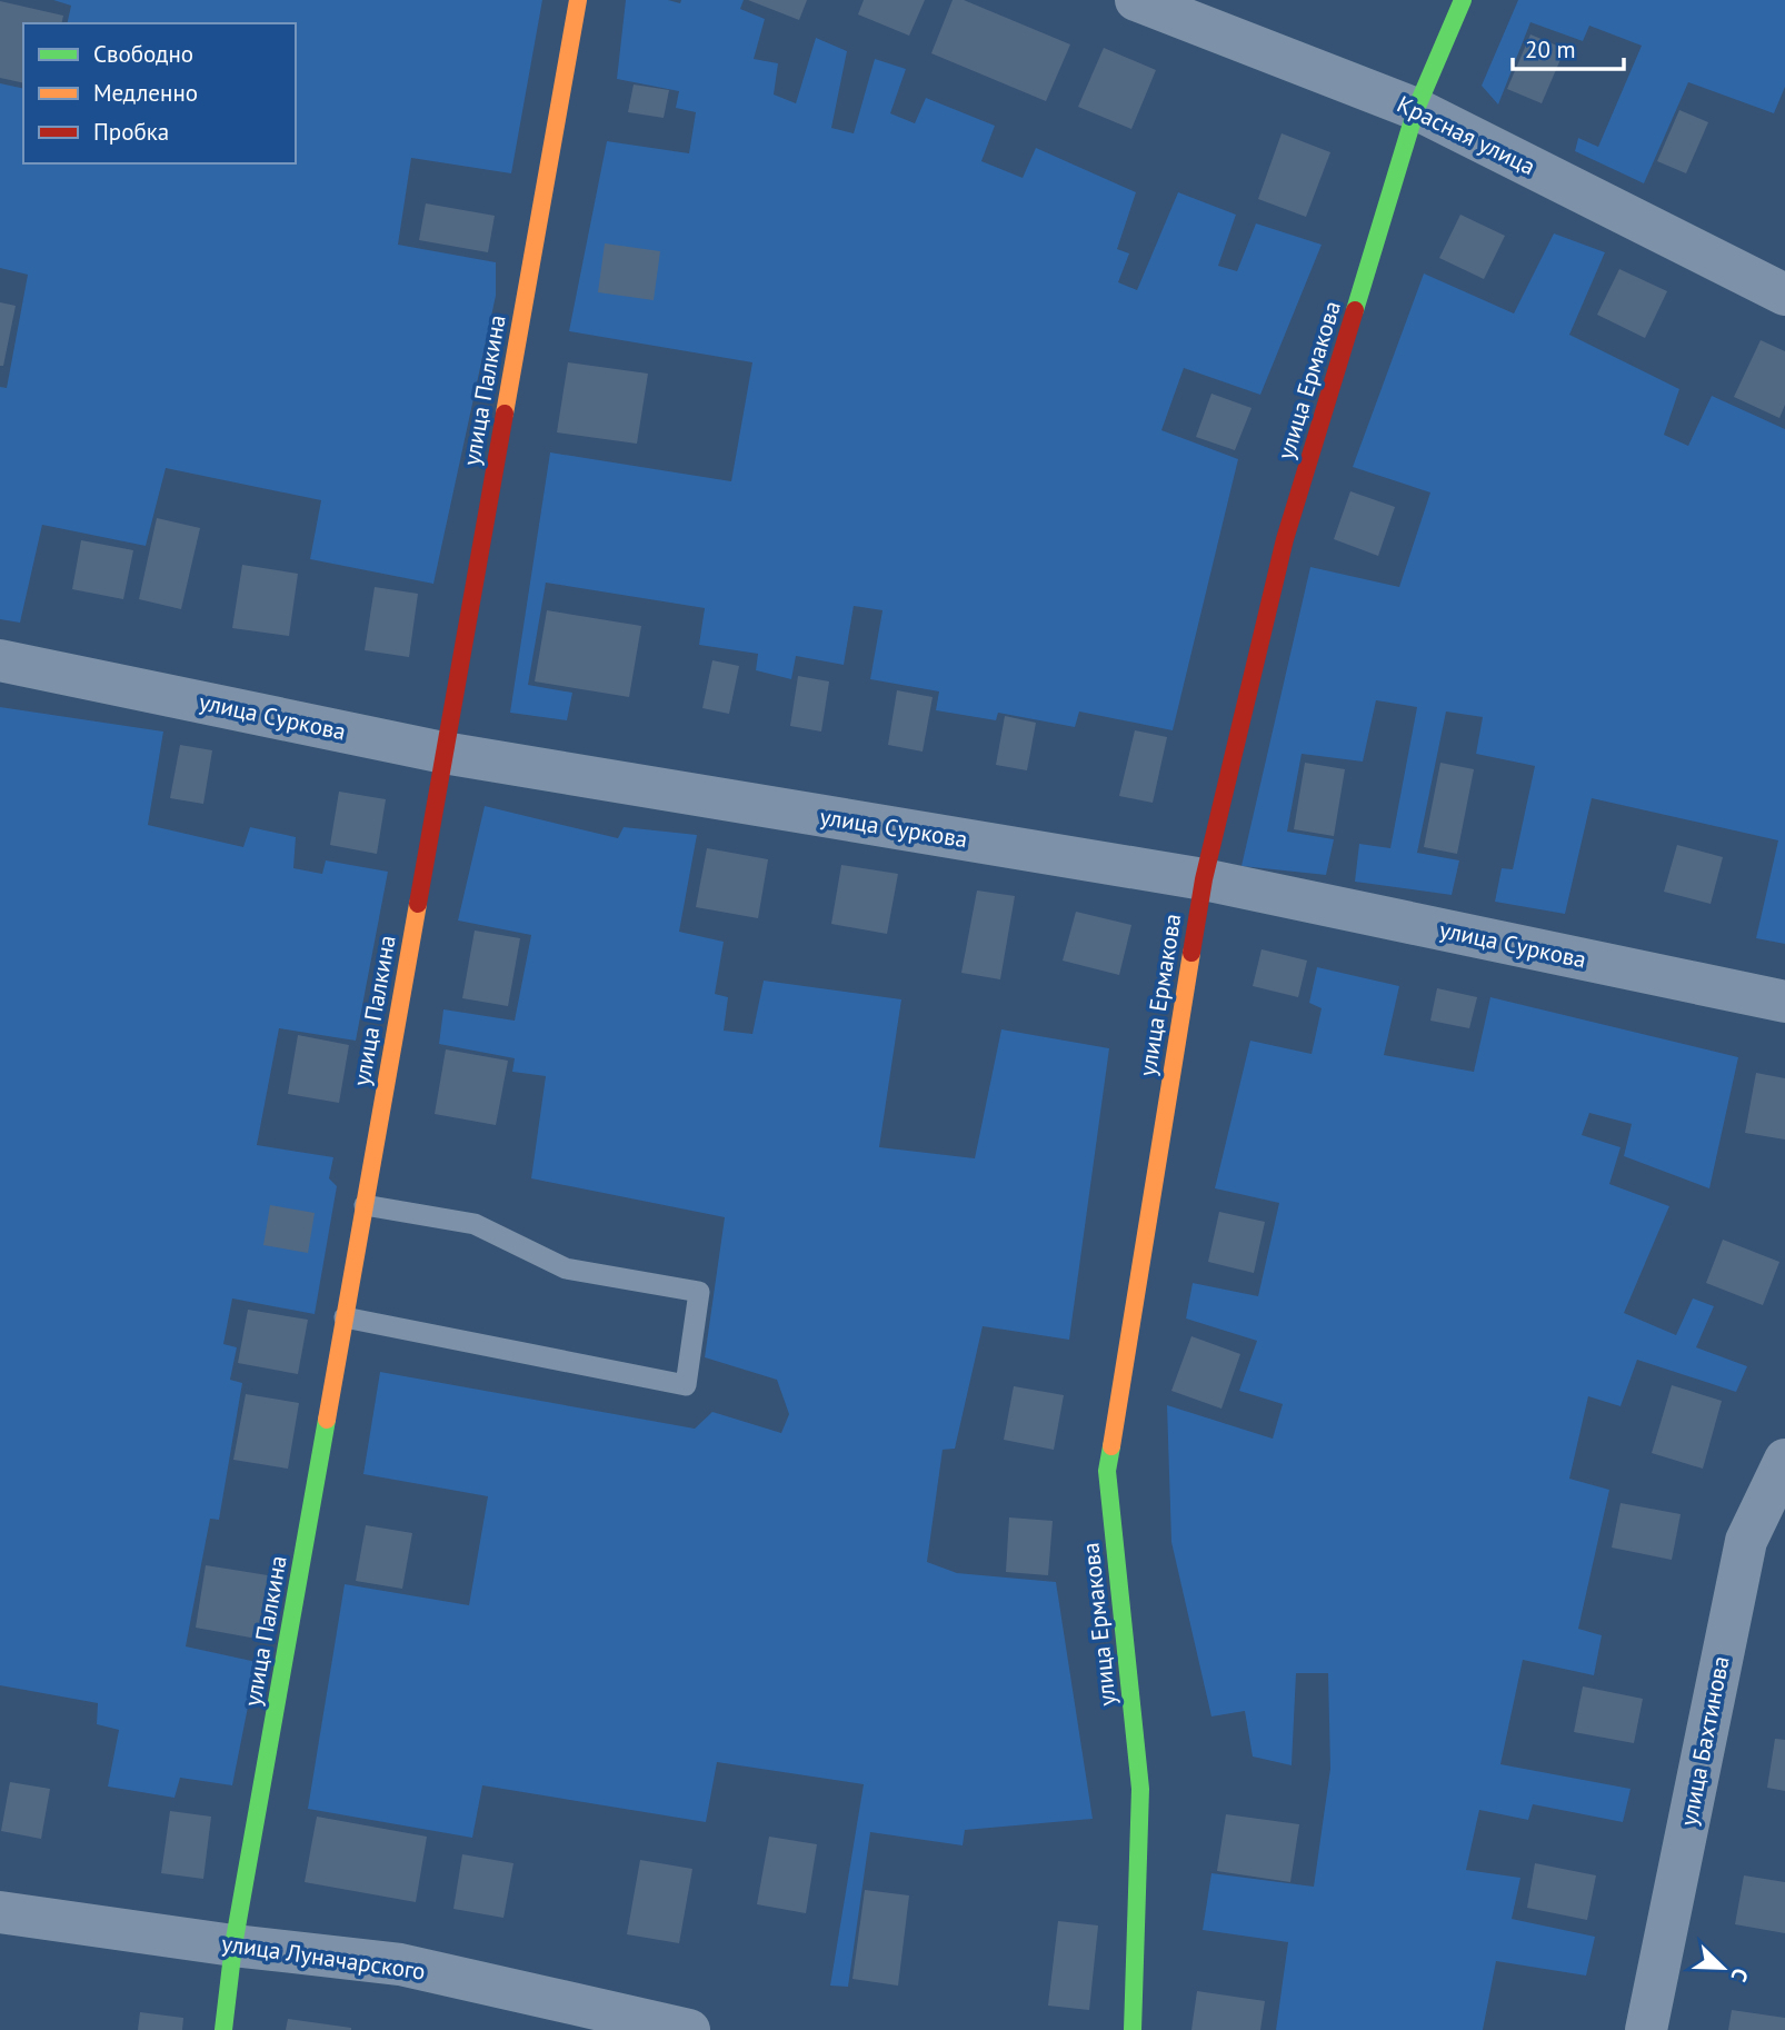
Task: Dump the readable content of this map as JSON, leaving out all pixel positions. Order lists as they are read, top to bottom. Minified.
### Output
{"streets":{"street":["Красная улица","улица Ермакова","улица Палкина","улица Суркова","улица Бахтинова","улица Луначарского"]},"crossings":[["Красная улица","улица Ермакова"],["улица Ермакова","улица Суркова"],["улица Палкина","улица Суркова"],["улица Палкина","улица Луначарского"]],"legend":["Свободно","Медленно","Пробка"],"scale_bar":"20 m","north":"bottom right"}
